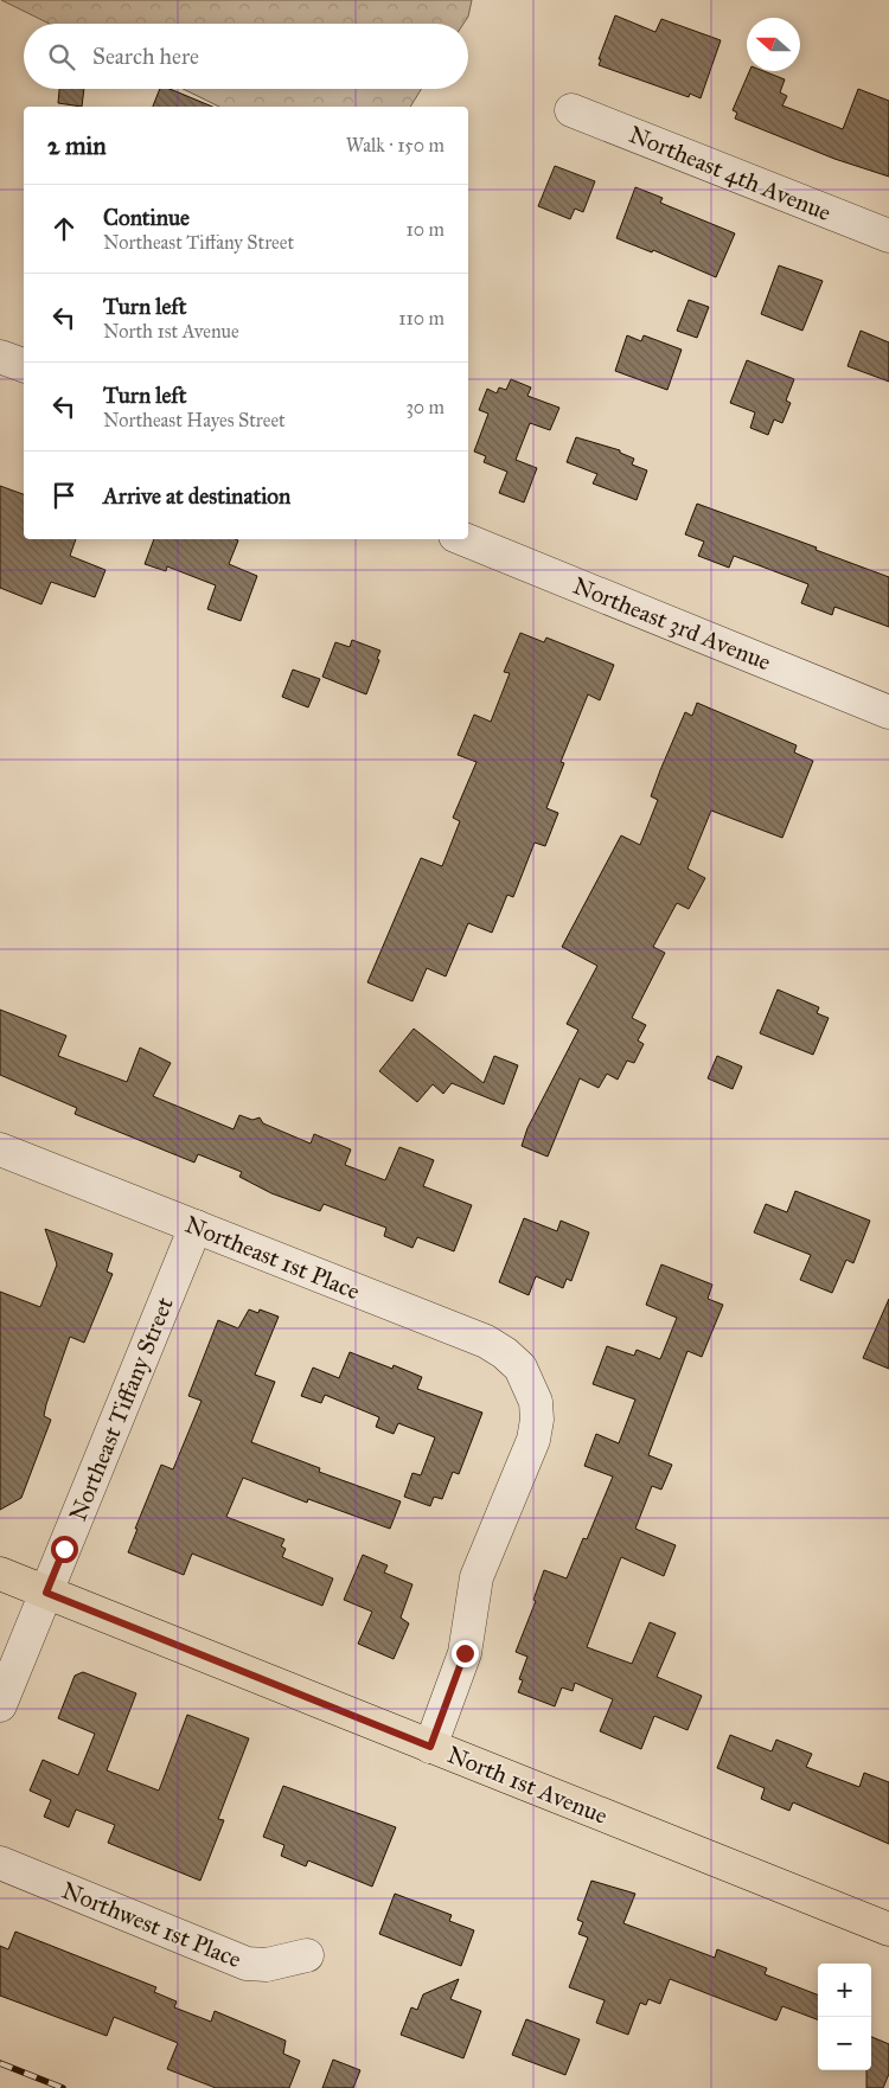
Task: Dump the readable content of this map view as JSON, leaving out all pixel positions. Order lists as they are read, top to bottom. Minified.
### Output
{"streets":{"main road":["North 1st Avenue"],"street":["Northeast 4th Avenue","Northeast 3rd Avenue","Northeast 1st Place","Northeast Tiffany Street","Northwest 1st Place"]},"crossings":[["Northeast 1st Place","Northeast Tiffany Street"],["Northeast 1st Place","North 1st Avenue"],["Northeast Tiffany Street","North 1st Avenue"]],"north":"left","page":{"search":"Search here","heading":["2 min","Walk · 150 m"],"list":[["Continue","Northeast Tiffany Street","10 m"],["Turn left","North 1st Avenue","110 m"],["Turn left","Northeast Hayes Street","30 m"],"Arrive at destination"],"map_buttons":["+","−"]}}
